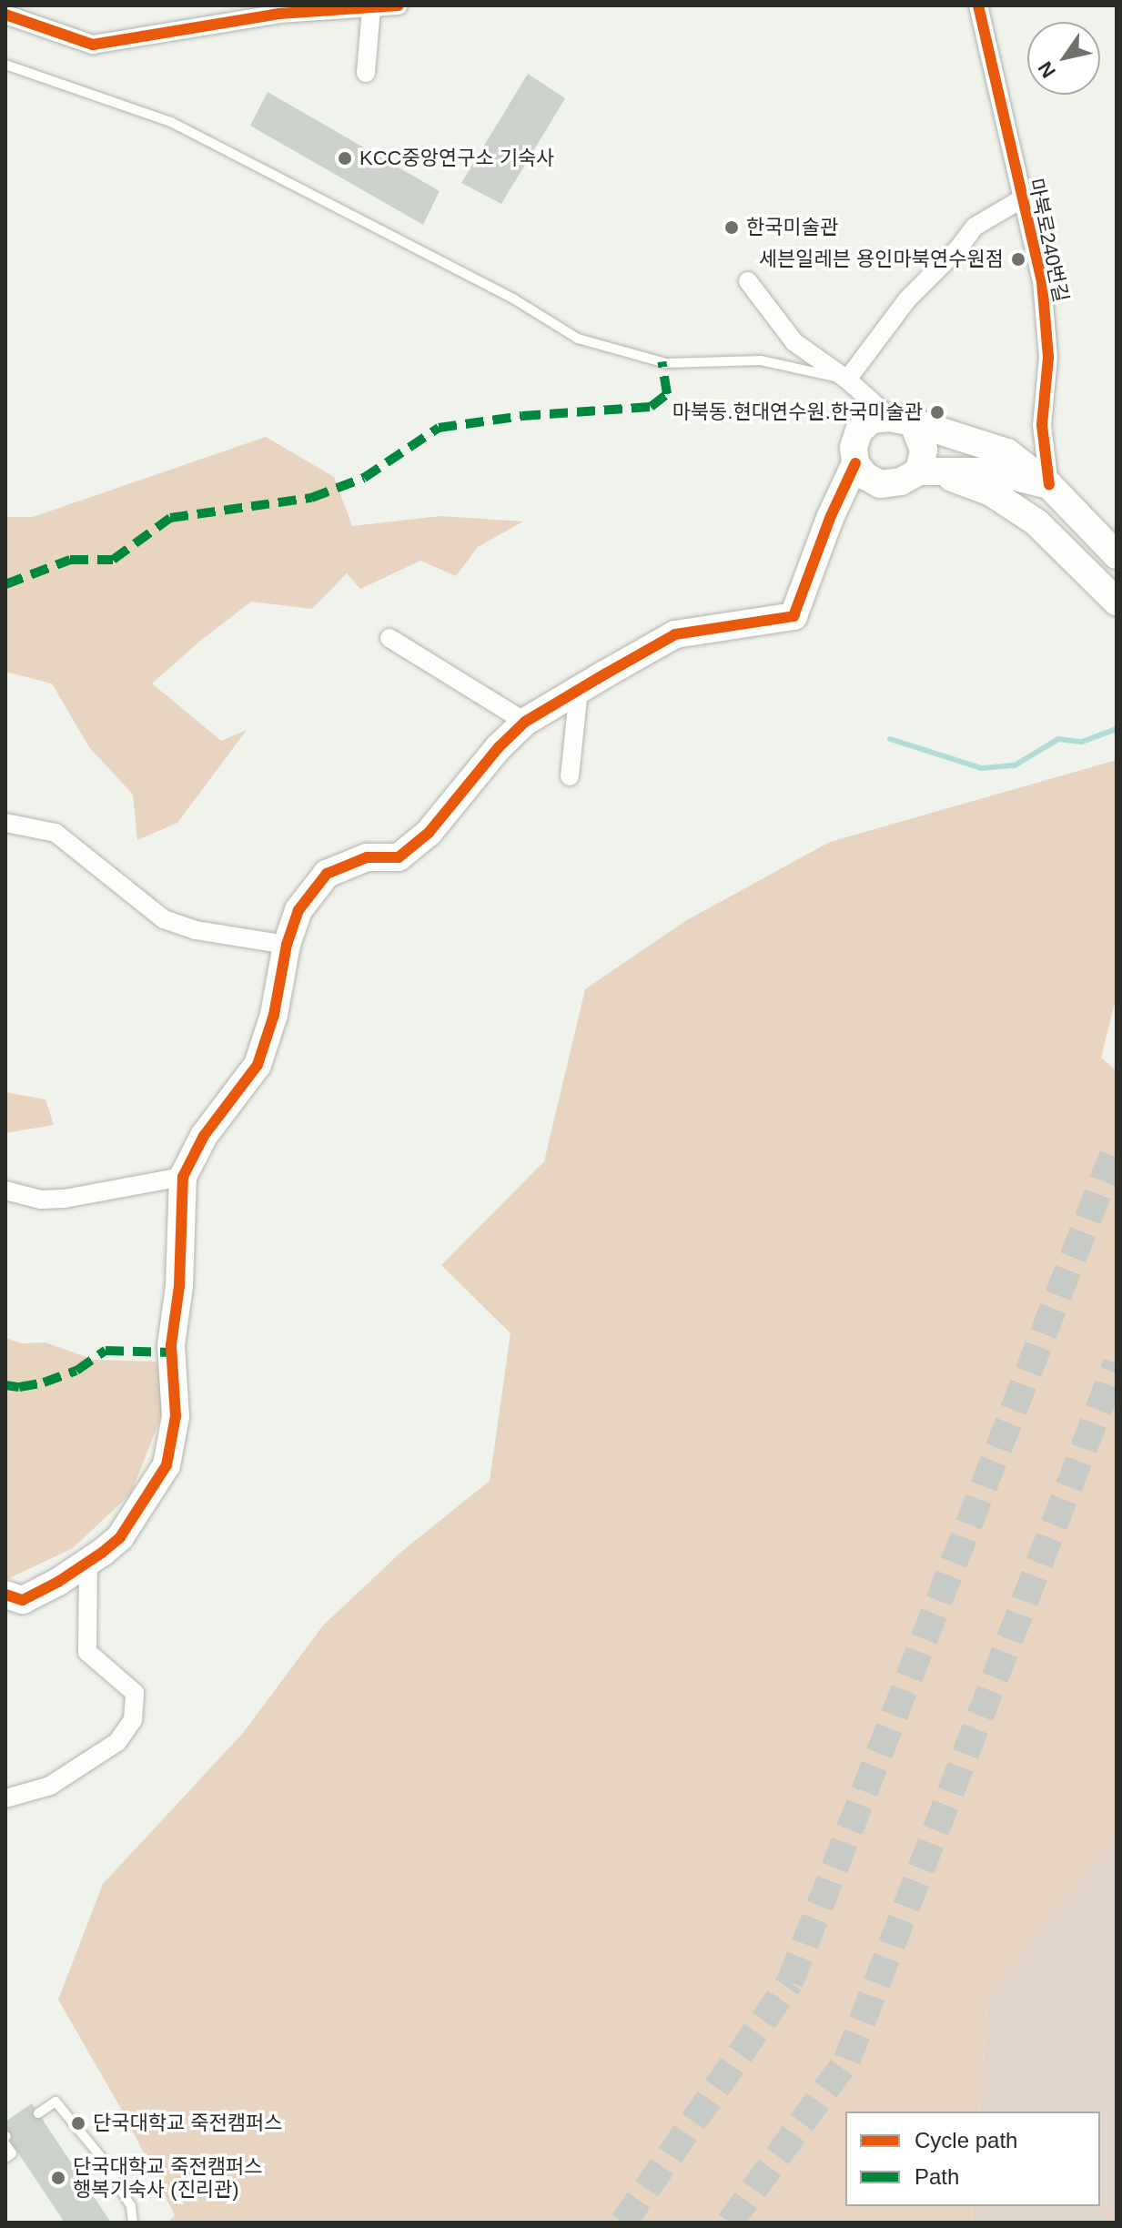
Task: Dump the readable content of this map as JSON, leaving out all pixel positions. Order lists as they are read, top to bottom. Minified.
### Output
{"streets":{"street":["마북로240번길"]},"places":["KCC중앙연구소 기숙사","한국미술관","세븐일레븐 용인마북연수원점","마북동.현대연수원.한국미술관","단국대학교 죽전캠퍼스","단국대학교 죽전캠퍼스 행복기숙사 (진리관)"],"legend":["Cycle path","Path"],"north":"bottom left"}
